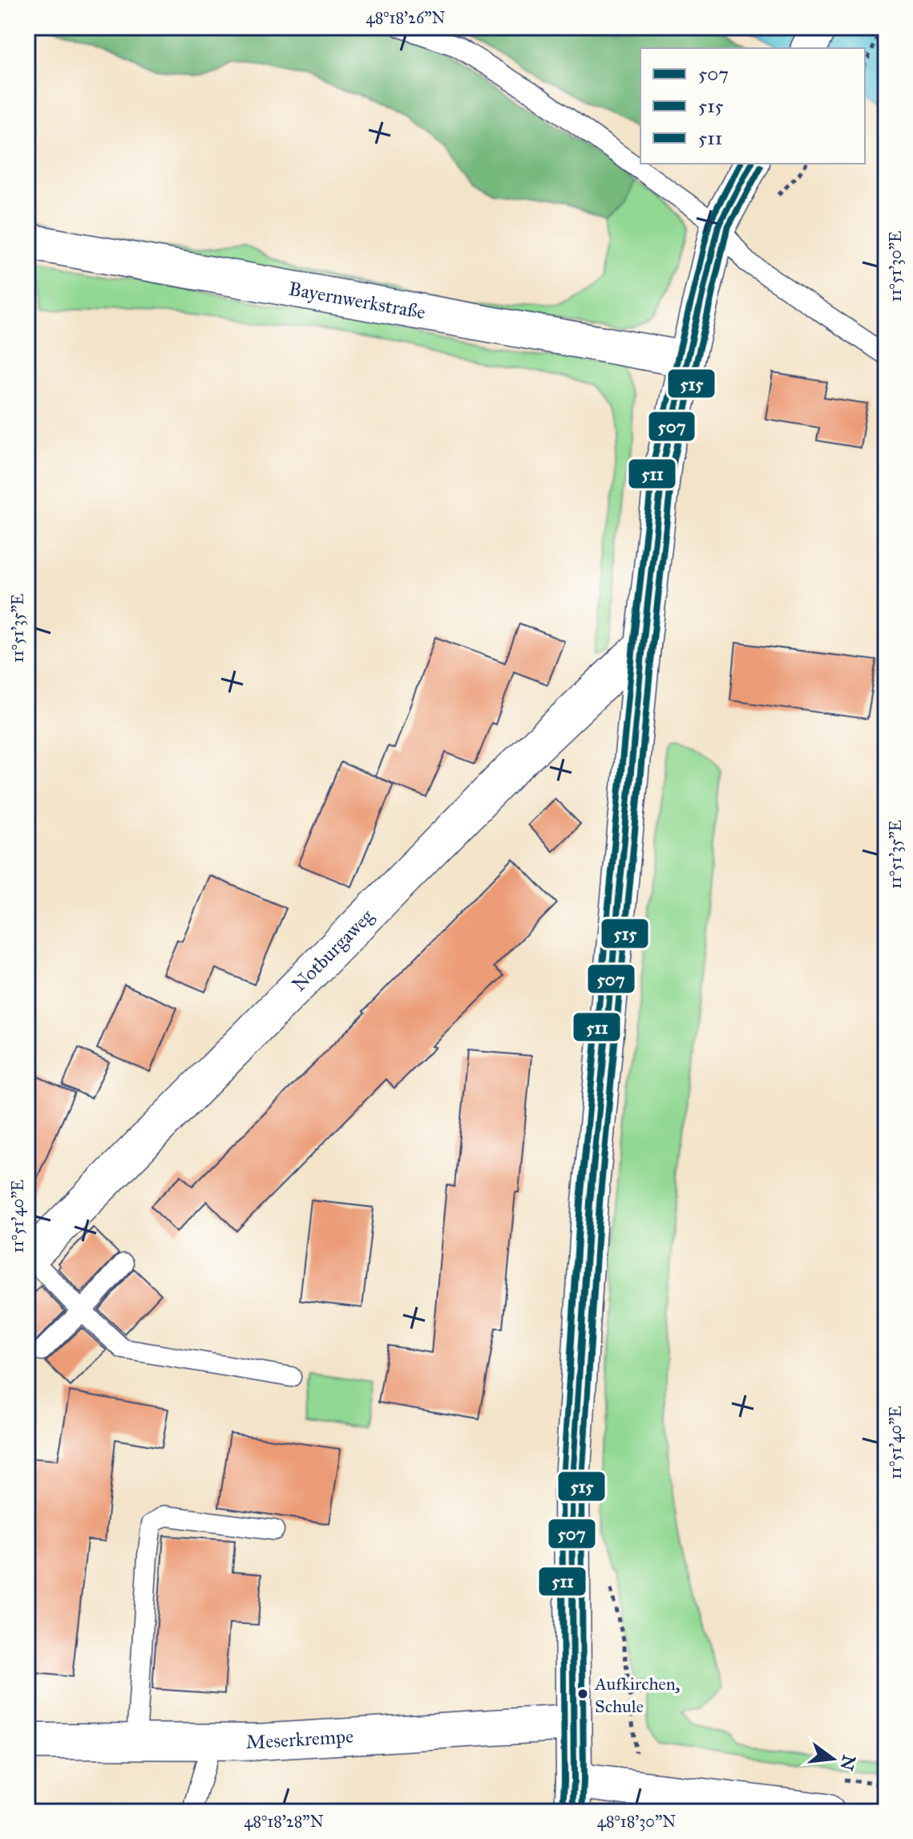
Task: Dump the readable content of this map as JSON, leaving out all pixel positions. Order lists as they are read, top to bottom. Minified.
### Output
{"streets":{"street":["Bayernwerkstraße","Notburgaweg","Meserkrempe"]},"places":["Aufkirchen, Schule"],"lines":["transit line 507","transit line 511","transit line 515"],"legend":["507","515","511"],"north":"right","coordinates":["48°18'26\"N","11°51'30\"E","11°51'35\"E","11°51'40\"E","48°18'28\"N","48°18'30\"N"]}
